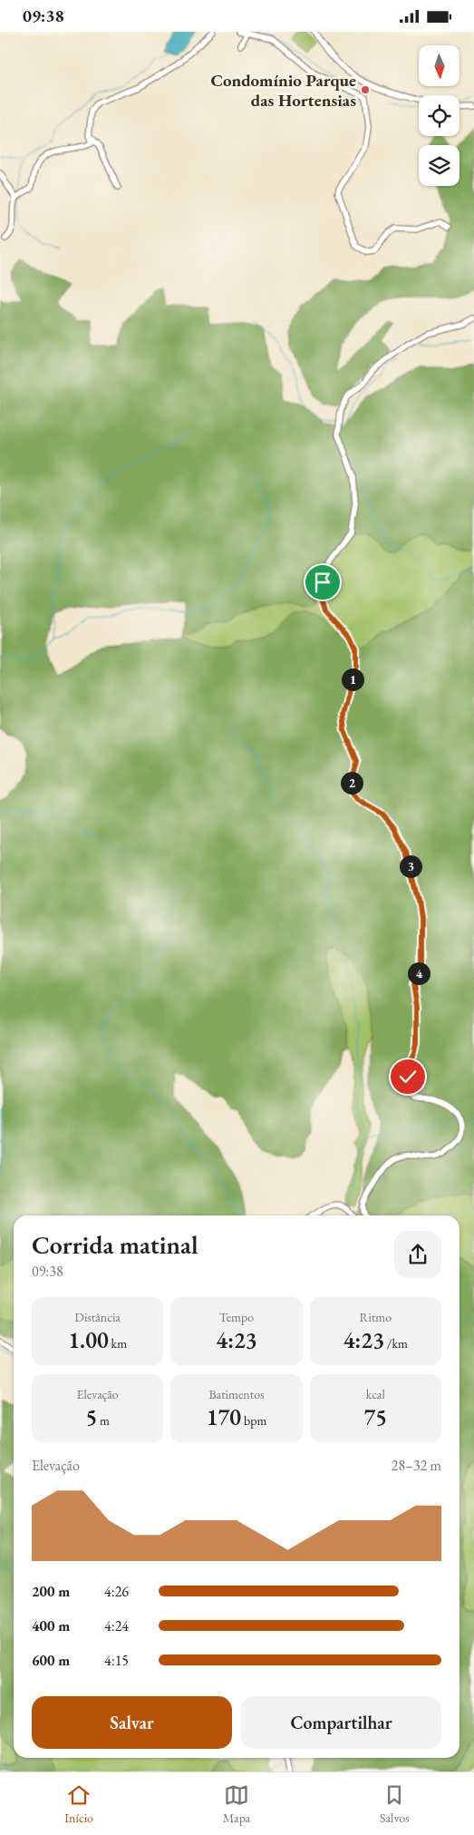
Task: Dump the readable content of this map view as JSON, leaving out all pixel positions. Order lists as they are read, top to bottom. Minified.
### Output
{"places":["Condomínio Parque das Hortensias"],"north":"bottom","page":{"status":"09:38","pins":["1","2","3","4"],"heading":["Corrida matinal","09:38"],"stats":[["Distância","1.00 km"],["Tempo","4:23"],["Ritmo","4:23 /km"],["Elevação","5 m"],["Batimentos","170 bpm"],["kcal","75"]],"chart":["Elevação","28–32 m"],"list":[{"name":"200 m","note":"4:26"},{"name":"400 m","note":"4:24"},{"name":"600 m","note":"4:15"}],"buttons":["Salvar","Compartilhar"],"tabs":["Início","Mapa","Salvos"]}}
